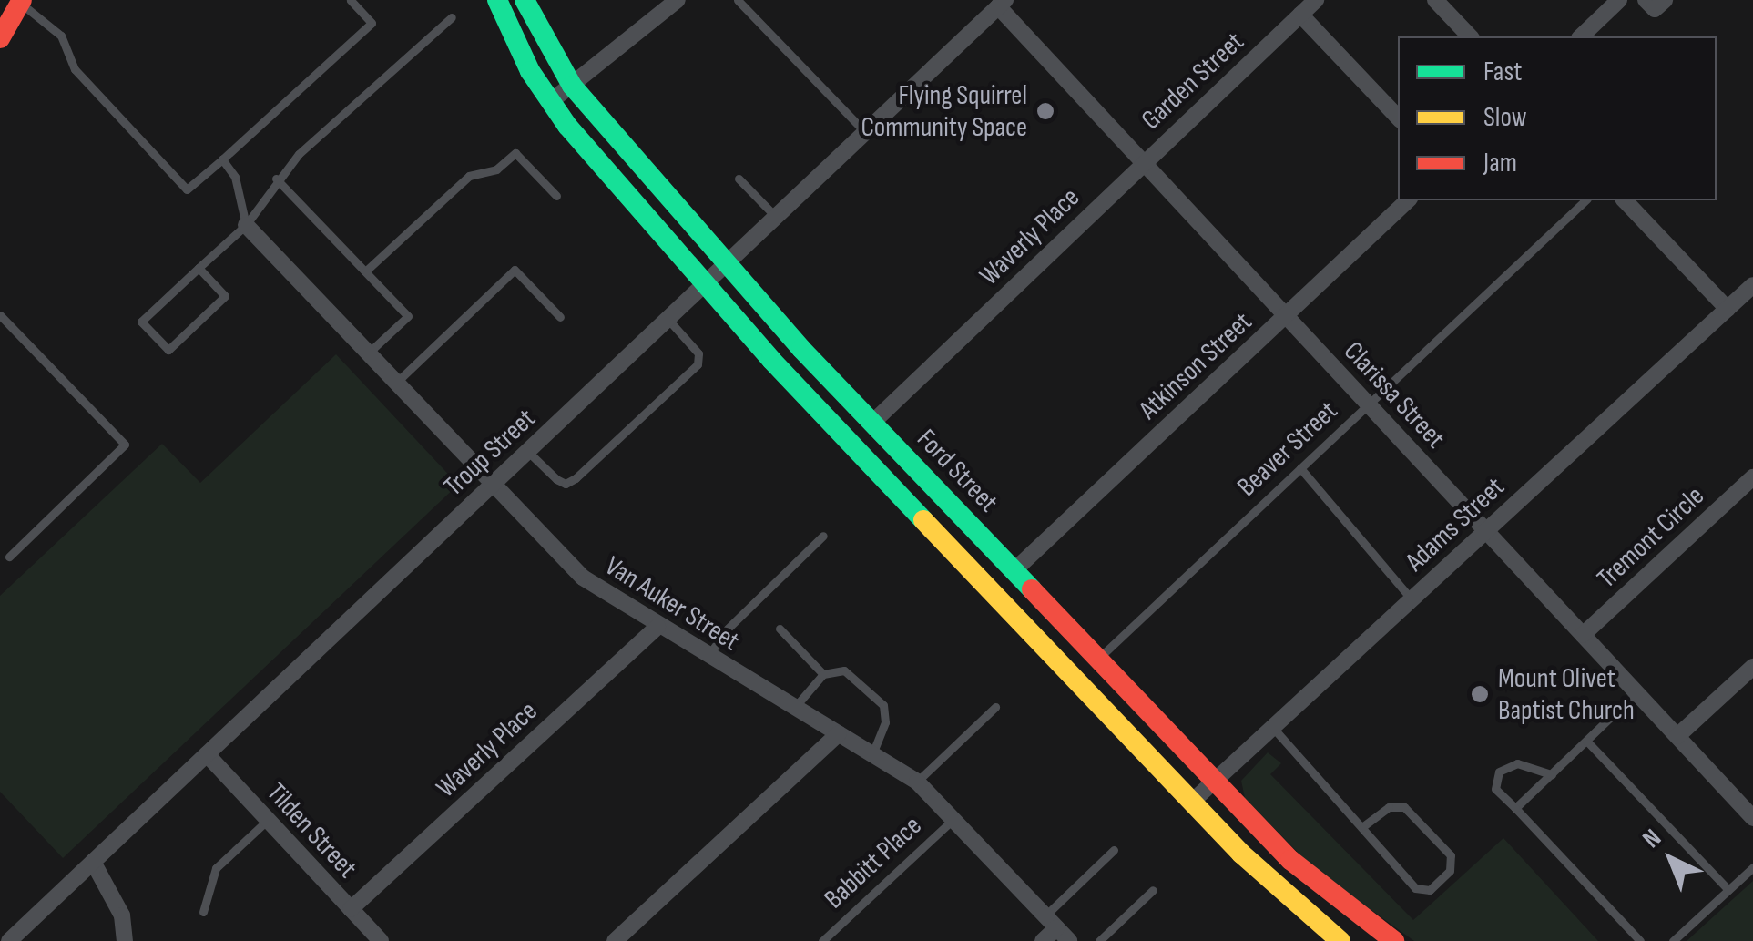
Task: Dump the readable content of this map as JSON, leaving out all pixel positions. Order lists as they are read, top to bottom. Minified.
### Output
{"streets":{"main road":["Ford Street"],"street":["Garden Street","Waverly Place","Atkinson Street","Clarissa Street","Troup Street","Adams Street","Tremont Circle","Van Auker Street","Tilden Street"],"lane":["Beaver Street","Babbitt Place"]},"crossings":[["Garden Street","Waverly Place"],["Garden Street","Clarissa Street"],["Waverly Place","Clarissa Street"],["Waverly Place","Ford Street"],["Waverly Place","Van Auker Street"],["Waverly Place","Tilden Street"],["Atkinson Street","Clarissa Street"],["Atkinson Street","Ford Street"],["Clarissa Street","Beaver Street"],["Clarissa Street","Troup Street"],["Clarissa Street","Adams Street"],["Clarissa Street","Tremont Circle"],["Beaver Street","Ford Street"],["Troup Street","Ford Street"],["Troup Street","Van Auker Street"],["Troup Street","Tilden Street"],["Ford Street","Adams Street"],["Van Auker Street","Babbitt Place"]],"places":["Flying Squirrel Community Space","Mount Olivet Baptist Church"],"legend":["Fast","Slow","Jam"],"north":"top left"}
